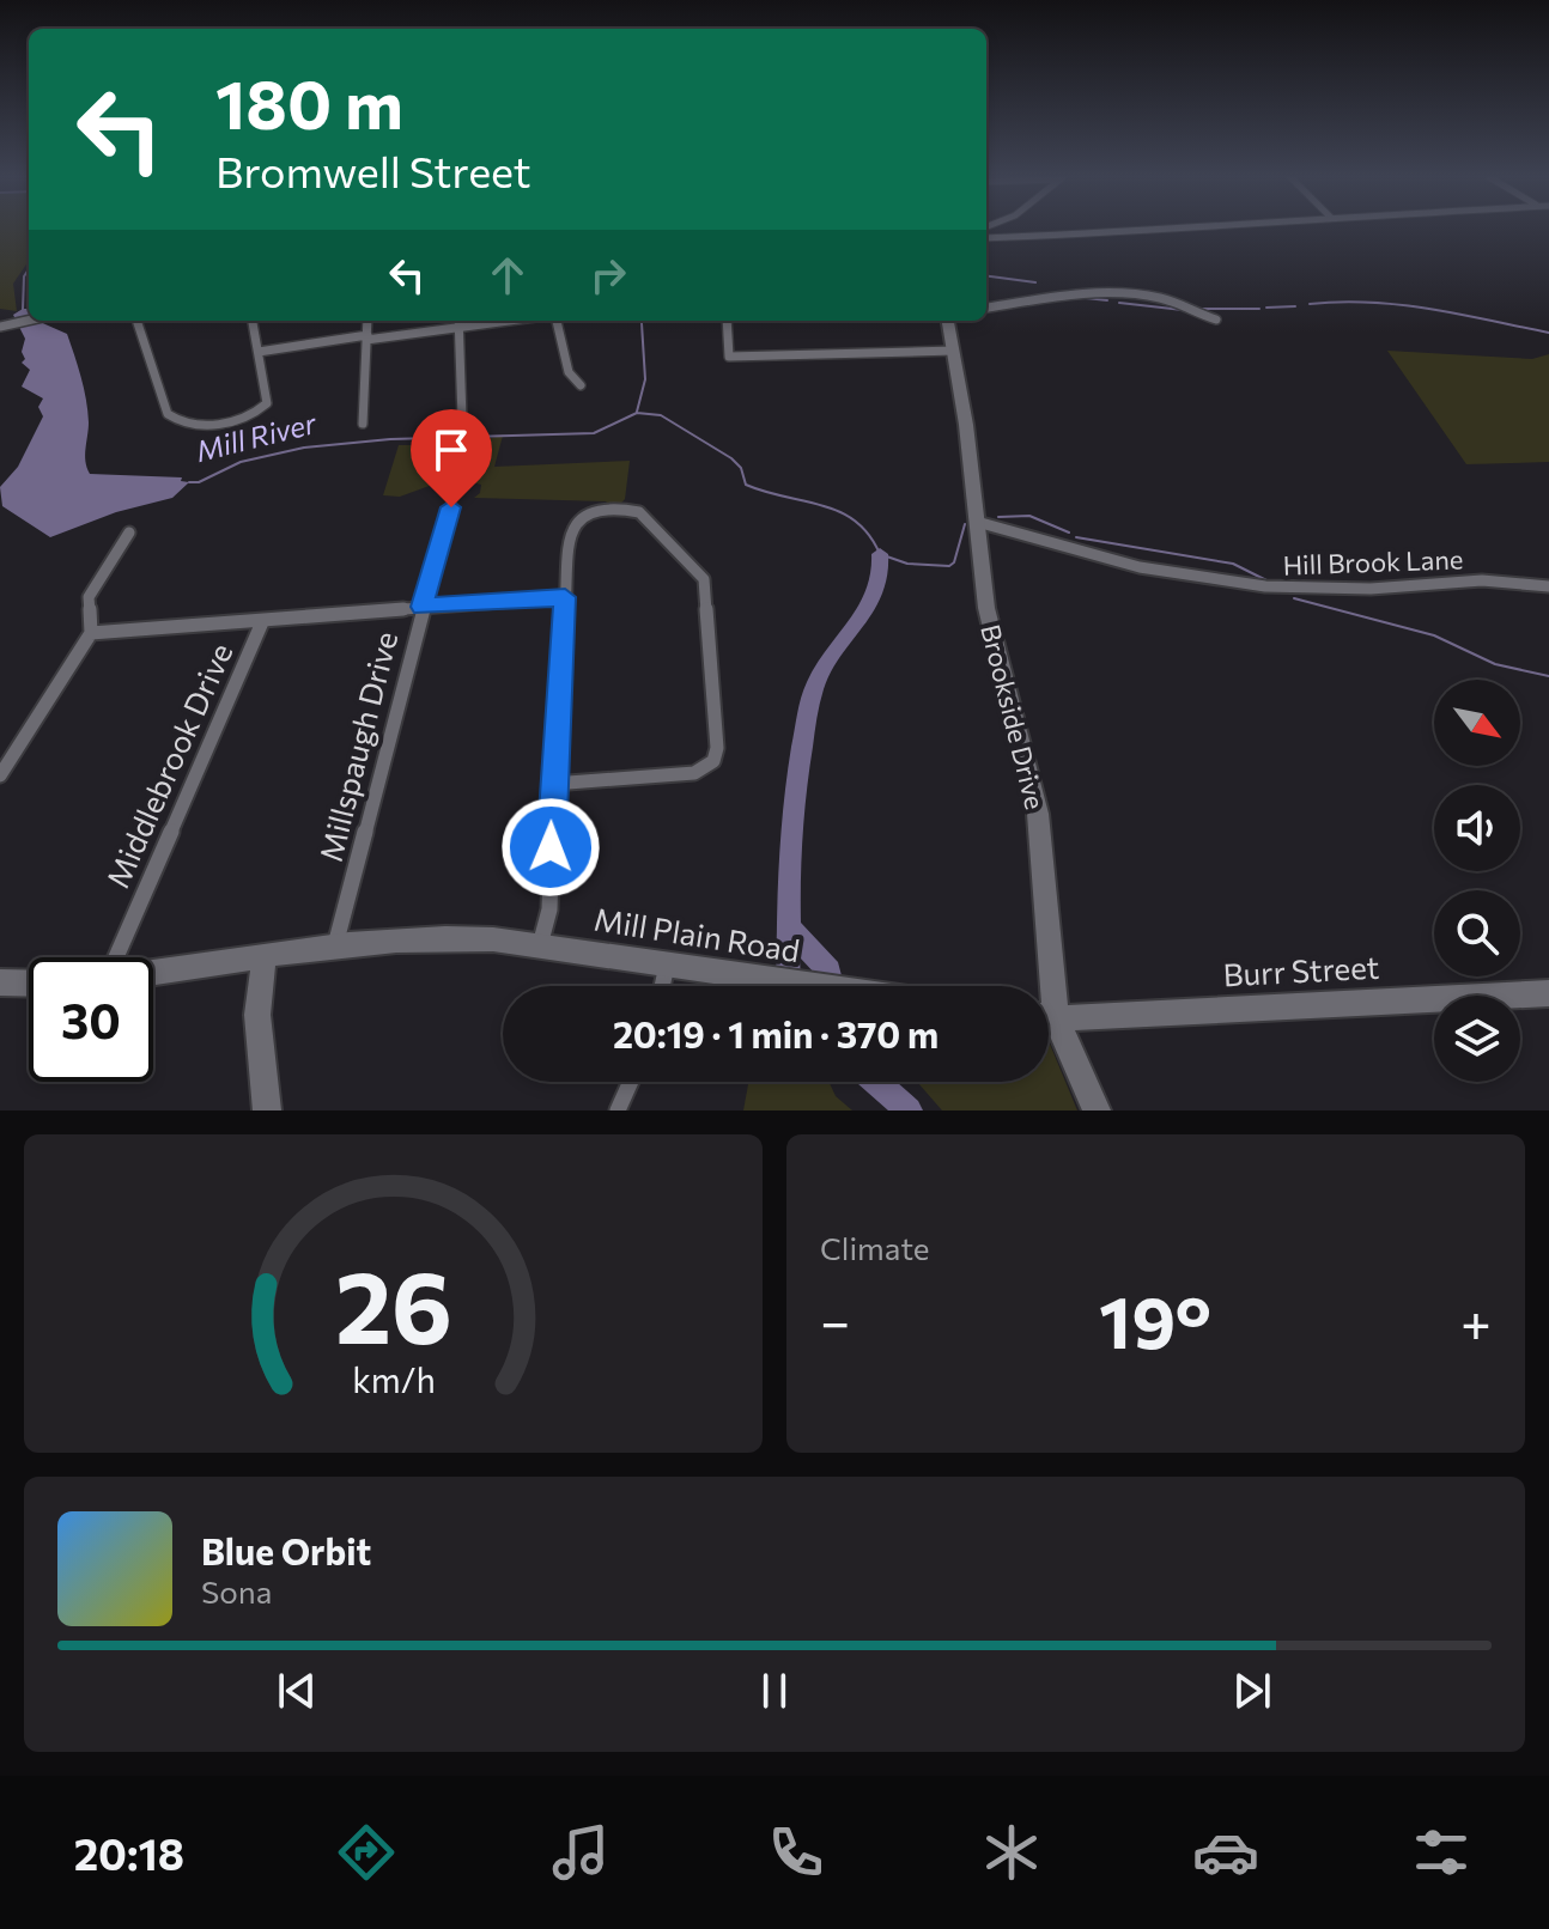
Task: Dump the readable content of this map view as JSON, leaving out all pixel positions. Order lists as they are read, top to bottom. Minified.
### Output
{"streets":{"main road":["Brookside Drive","Mill Plain Road","Burr Street"],"street":["Hill Brook Lane","Millspaugh Drive","Middlebrook Drive"]},"crossings":[["Hill Brook Lane","Brookside Drive"],["Millspaugh Drive","Mill Plain Road"]],"water":["Mill River"],"north":"bottom right","page":{"turn":["180 m","Bromwell Street"],"limit":"30","trip":"20:19 · 1 min · 370 m","tile":"Climate","heat":["−","19°","+"],"song":["Blue Orbit","Sona"],"tabs":"20:18","gauge":["26","km/h"]}}
